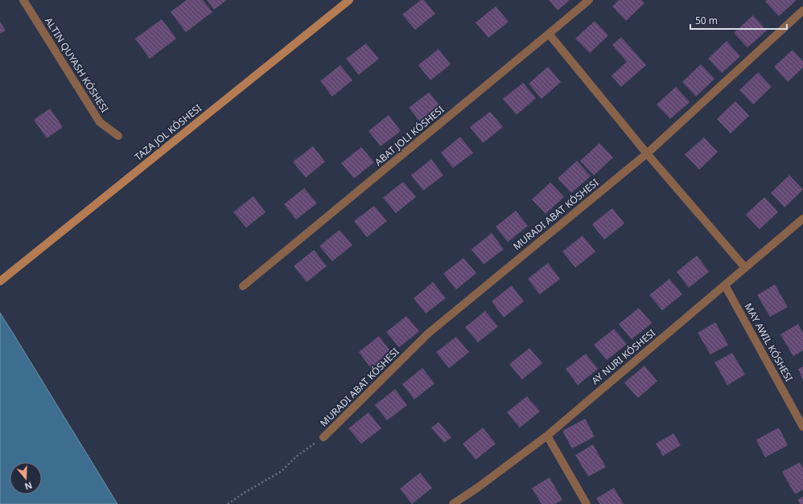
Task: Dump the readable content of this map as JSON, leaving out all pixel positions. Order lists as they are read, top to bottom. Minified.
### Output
{"streets":{"main road":["TAZA JOL KÓSHESI"]},"scale_bar":"50 m","north":"bottom"}
